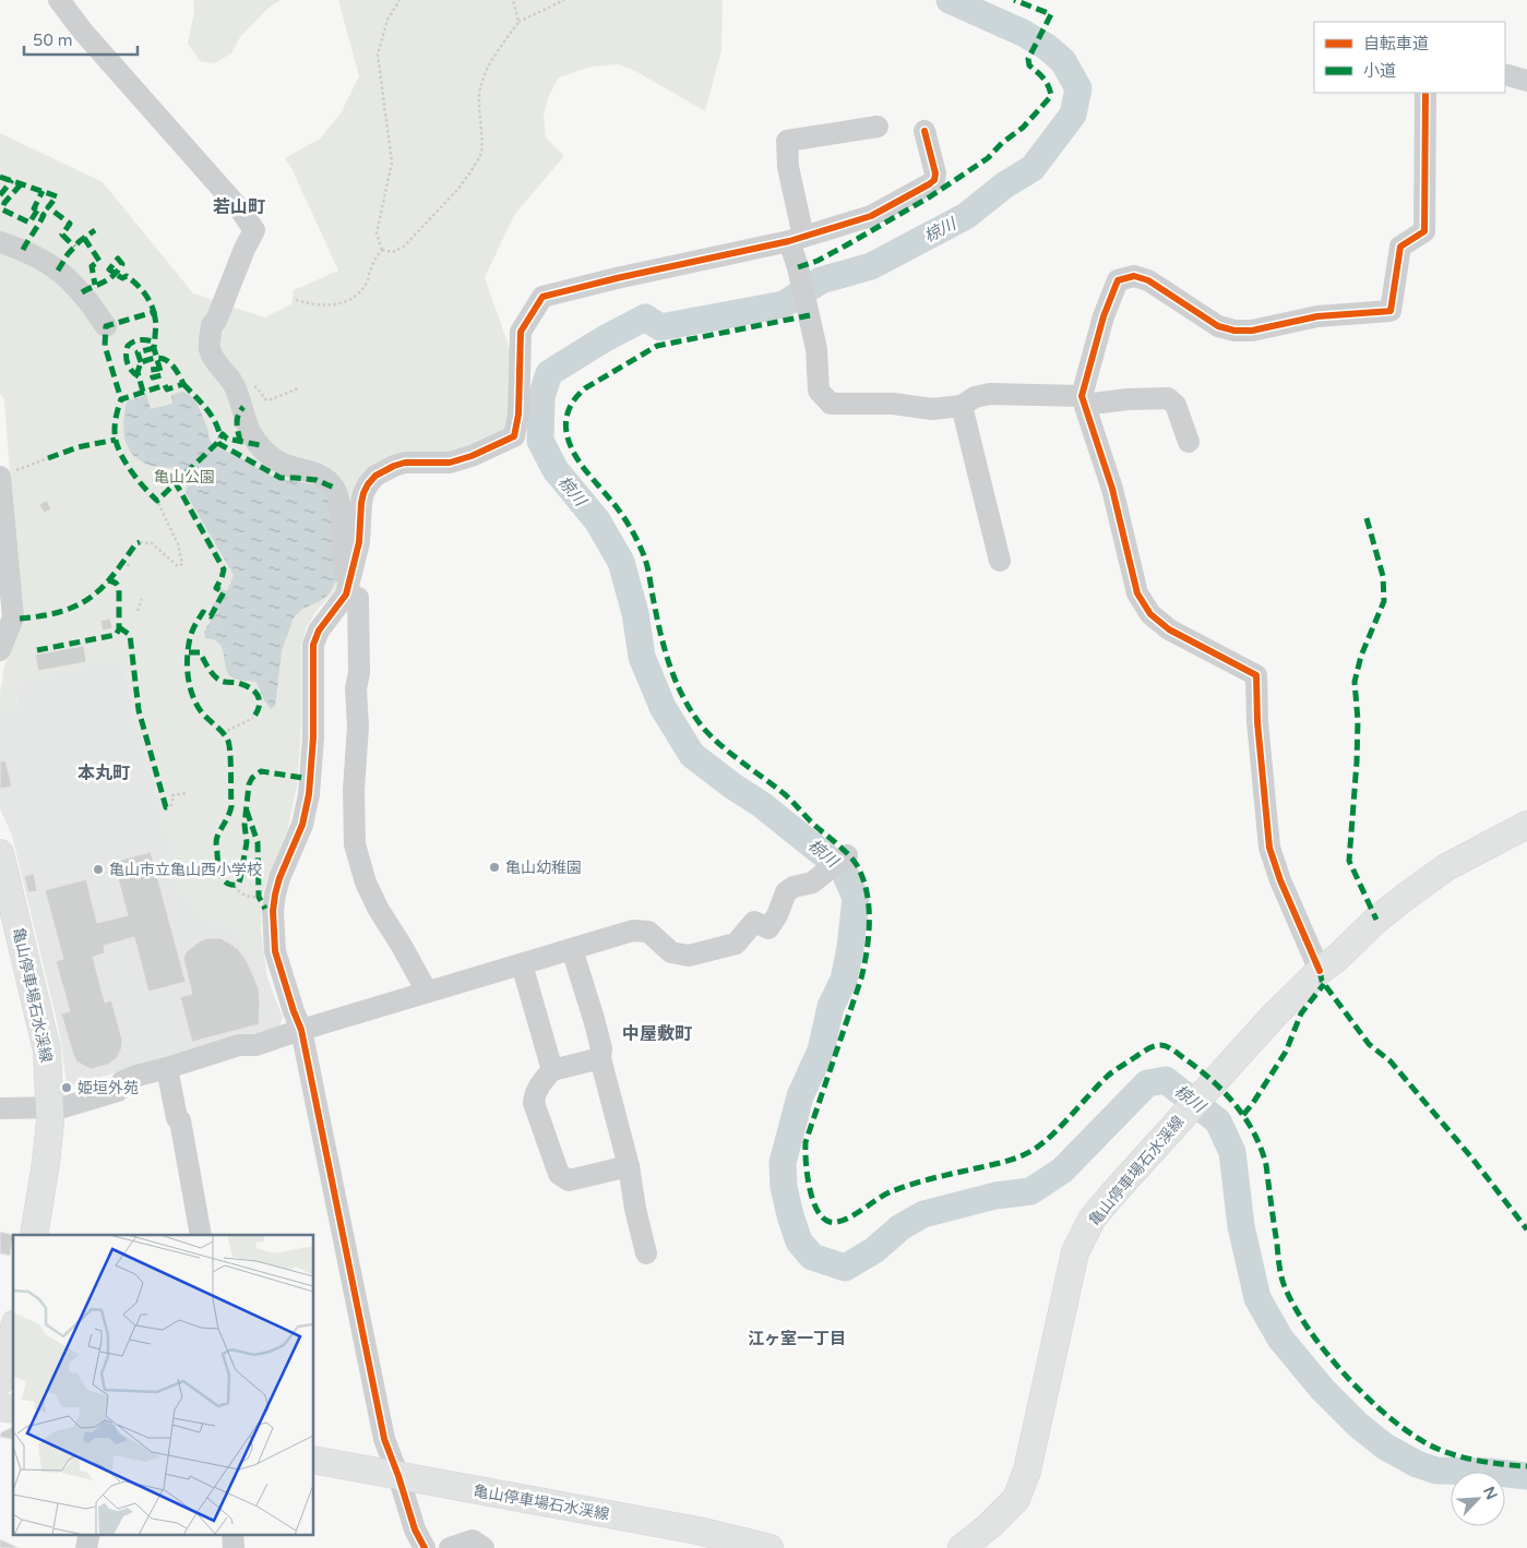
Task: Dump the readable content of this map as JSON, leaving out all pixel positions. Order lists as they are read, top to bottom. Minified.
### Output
{"streets":{"main road":["亀山停車場石水渓線"]},"districts":["若山町","本丸町","中屋敷町","江ヶ室一丁目"],"water":["椋川"],"parks":["亀山公園"],"places":["亀山幼稚園","亀山市立亀山西小学校","姫垣外苑"],"legend":["自転車道","小道"],"scale_bar":"50 m","north":"top right"}
